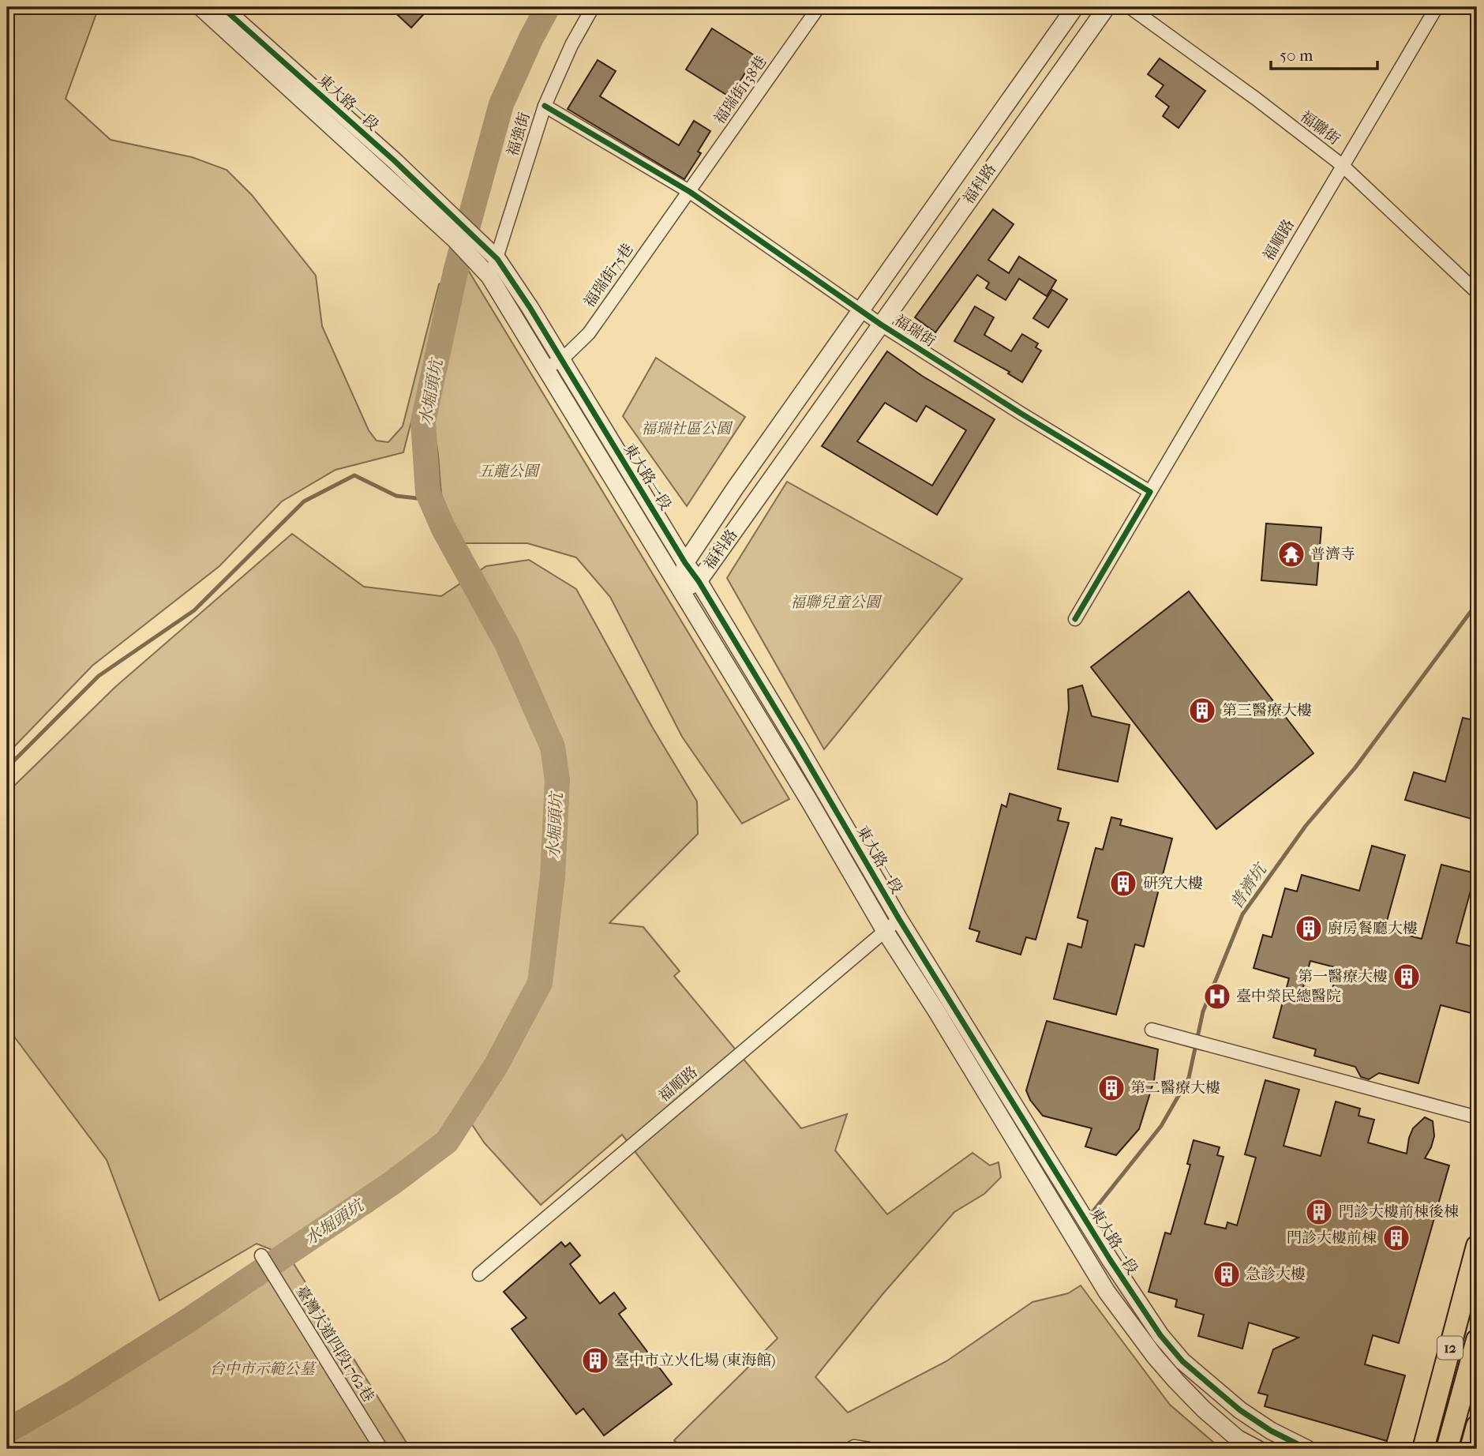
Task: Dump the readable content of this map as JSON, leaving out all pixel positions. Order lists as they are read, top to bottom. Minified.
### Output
{"streets":{"main road":["12"],"street":["福瑞街138巷","東大路一段","福聯街","福強街","福科路","福順路","福瑞街75巷","福瑞街","臺灣大道四段1762巷"]},"crossings":[["福瑞街138巷","福瑞街75巷"],["福瑞街138巷","福瑞街"],["東大路一段","福強街"],["東大路一段","福科路"],["東大路一段","福順路"],["東大路一段","福瑞街75巷"],["福聯街","福順路"],["福強街","福瑞街"],["福科路","福瑞街"],["福順路","福瑞街"],["福瑞街75巷","福瑞街"]],"water":["水堀頭坑","普濟坑"],"parks":["福瑞社區公園","五龍公園","福聯兒童公園","台中市示範公墓"],"places":{"temple":["普濟寺"],"building":["第三醫療大樓","研究大樓","廚房餐廳大樓","第一醫療大樓","第二醫療大樓","門診大樓前棟後棟","門診大樓前棟","急診大樓","臺中市立火化場 (東海館)"],"hospital":["臺中榮民總醫院"]},"scale_bar":"50 m"}
